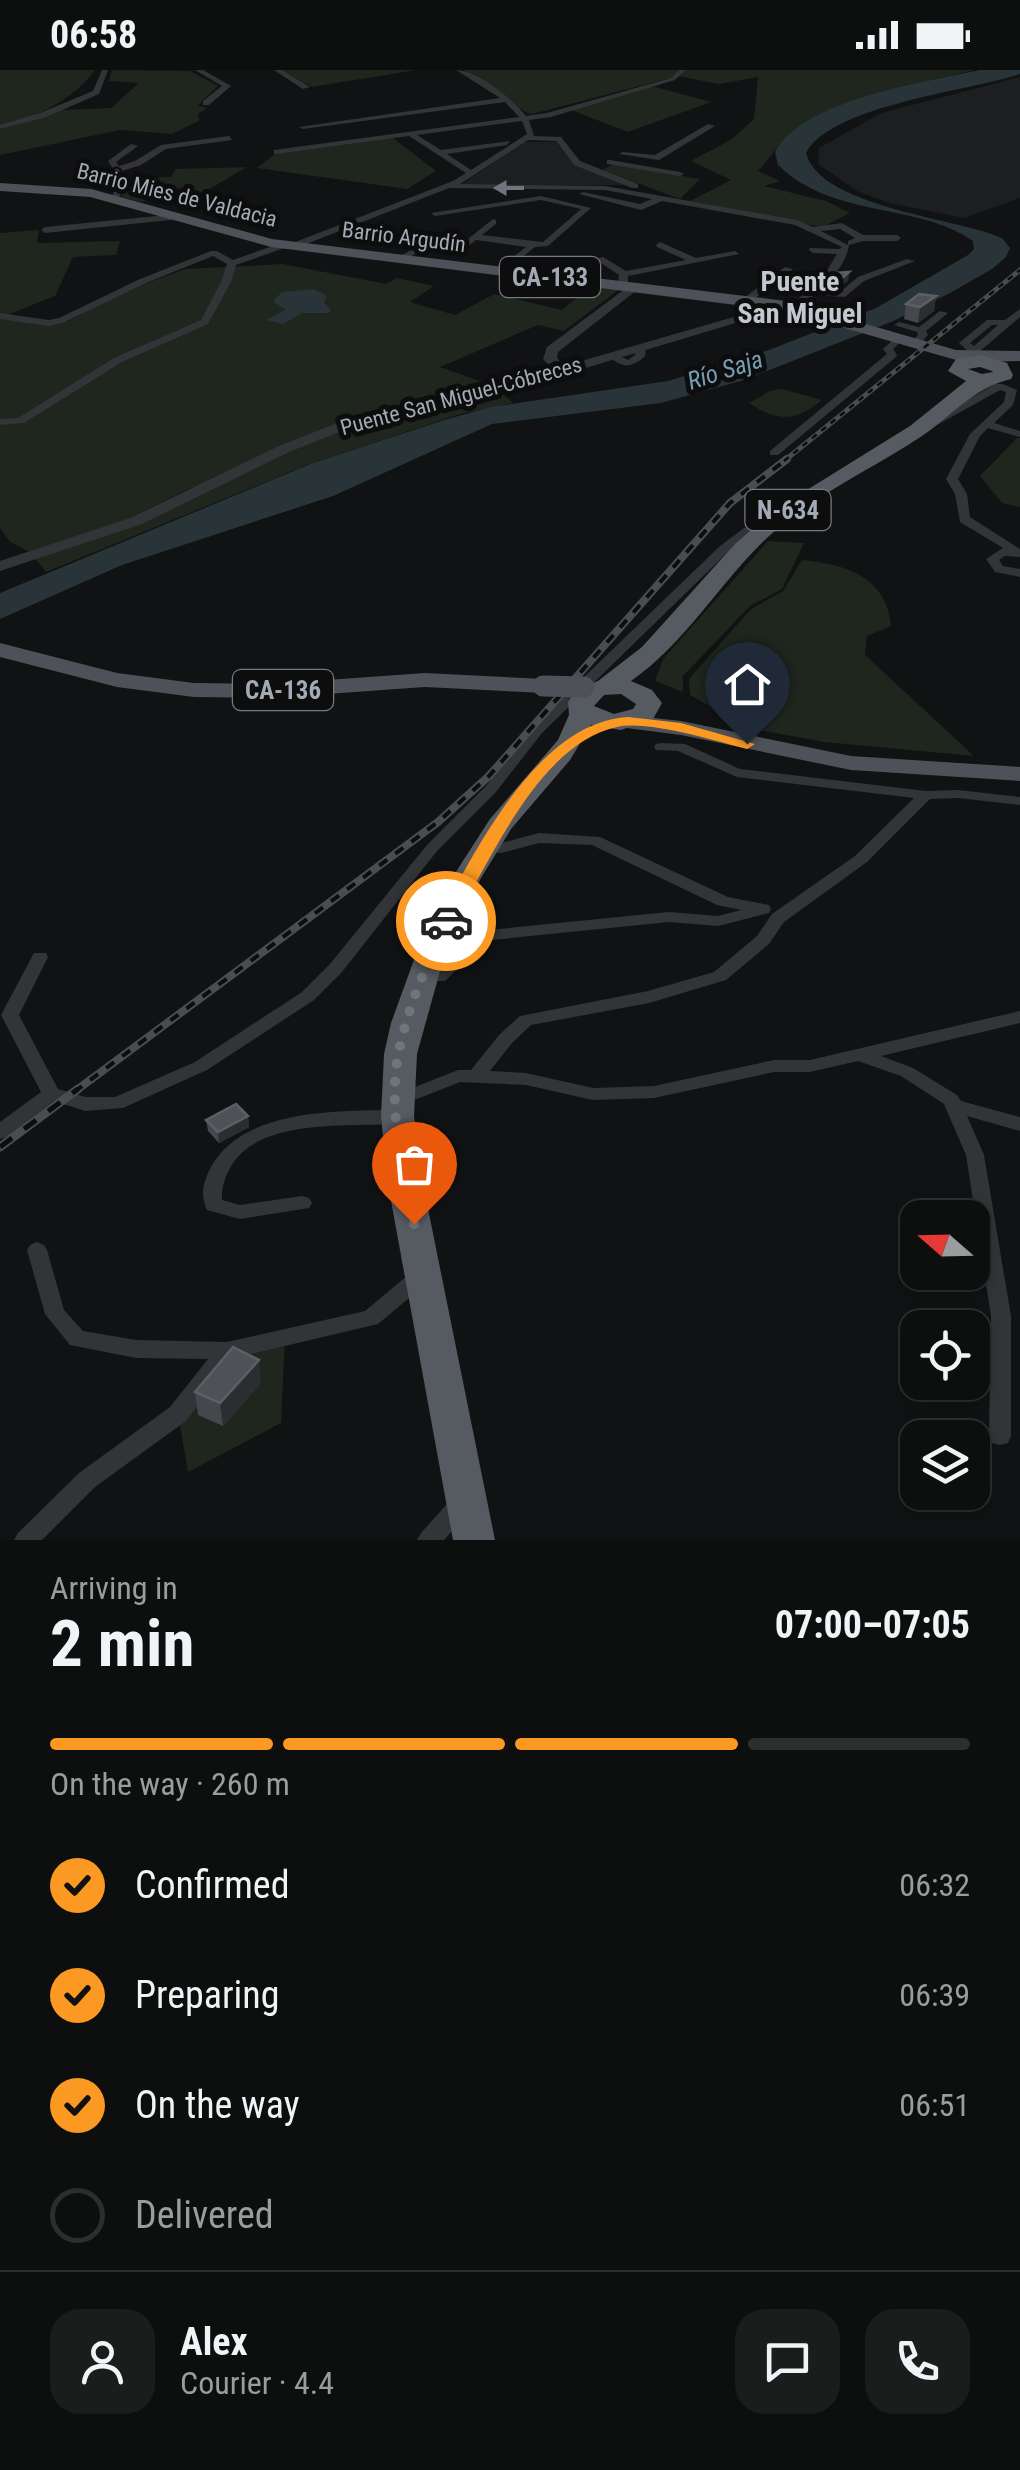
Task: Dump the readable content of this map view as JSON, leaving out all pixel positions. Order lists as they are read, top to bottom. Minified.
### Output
{"streets":{"highway":["N-634"],"main road":["Barrio Mies de Valdacia","Barrio Argudín","CA-133","CA-136"],"street":["Puente San Miguel-Cóbreces"]},"crossings":[["Barrio Mies de Valdacia","Barrio Argudín"],["Barrio Argudín","Puente San Miguel-Cóbreces"],["Barrio Argudín","N-634"],["N-634","CA-136"]],"districts":["Puente San Miguel"],"water":["Río Saja"],"north":"left","page":{"status":"06:58","heading":["2 min","Arriving in","07:00–07:05"],"panel":["Alex","Courier · 4.4"],"bar":"On the way · 260 m","list":[["Confirmed","06:32"],["Preparing","06:39"],["On the way","06:51"],"Delivered"]}}
